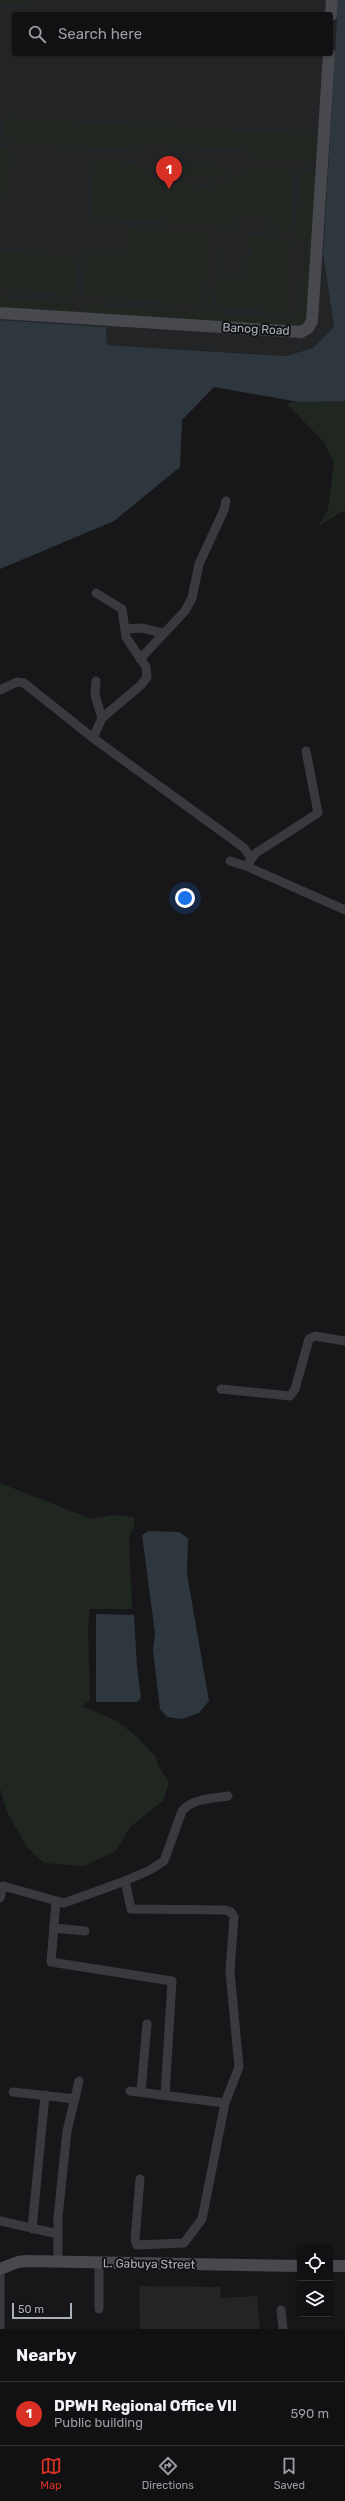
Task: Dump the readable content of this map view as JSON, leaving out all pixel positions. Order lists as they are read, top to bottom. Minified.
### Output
{"streets":{"street":["Banog Road","L. Gabuya Street"]},"scale_bar":"50 m","page":{"search":"Search here","pins":"1","scale":"50 m","heading":"Nearby","list":[{"mark":"1","name":"DPWH Regional Office VII","note":"Public building","value":"590 m"}],"nav":["Map","Directions","Saved"]}}
